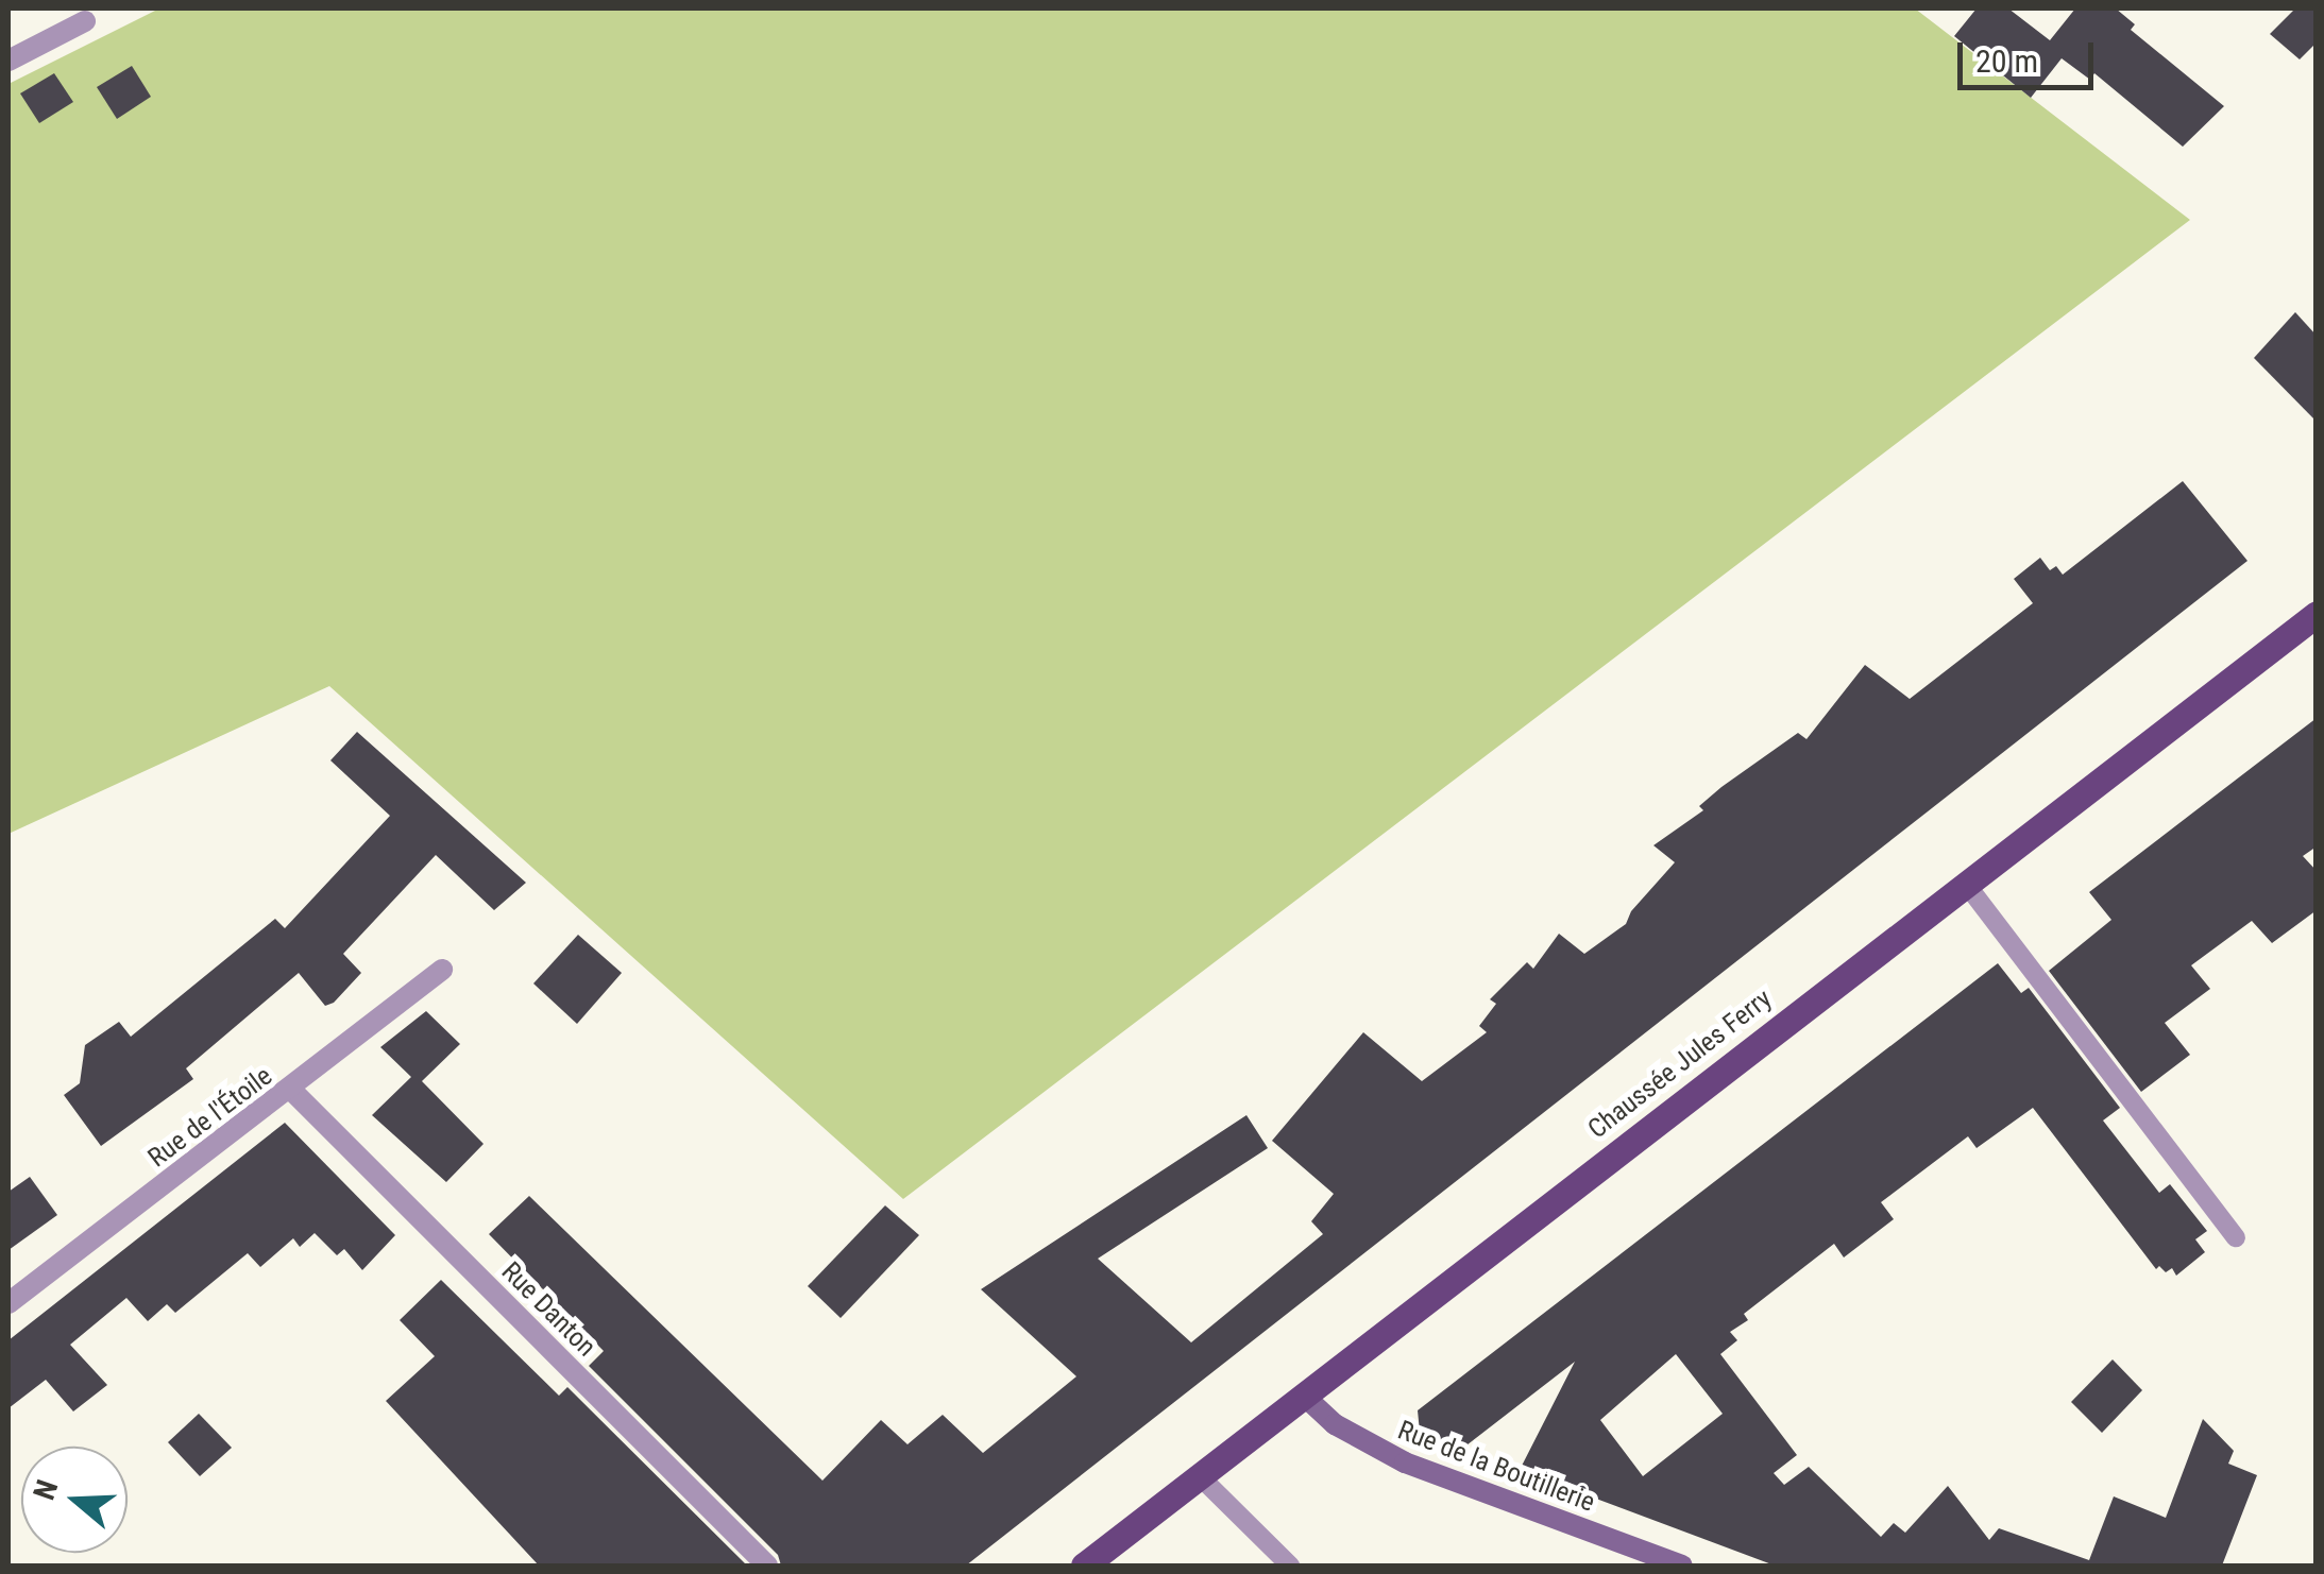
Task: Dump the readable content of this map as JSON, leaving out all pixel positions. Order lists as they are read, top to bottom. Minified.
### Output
{"streets":{"main road":["Chaussée Jules Ferry"],"street":["Rue de l'Étoile","Rue Danton","Rue de la Boutillerie"]},"crossings":[["Chaussée Jules Ferry","Rue de la Boutillerie"],["Rue de l'Étoile","Rue Danton"]],"scale_bar":"20 m","north":"left"}
